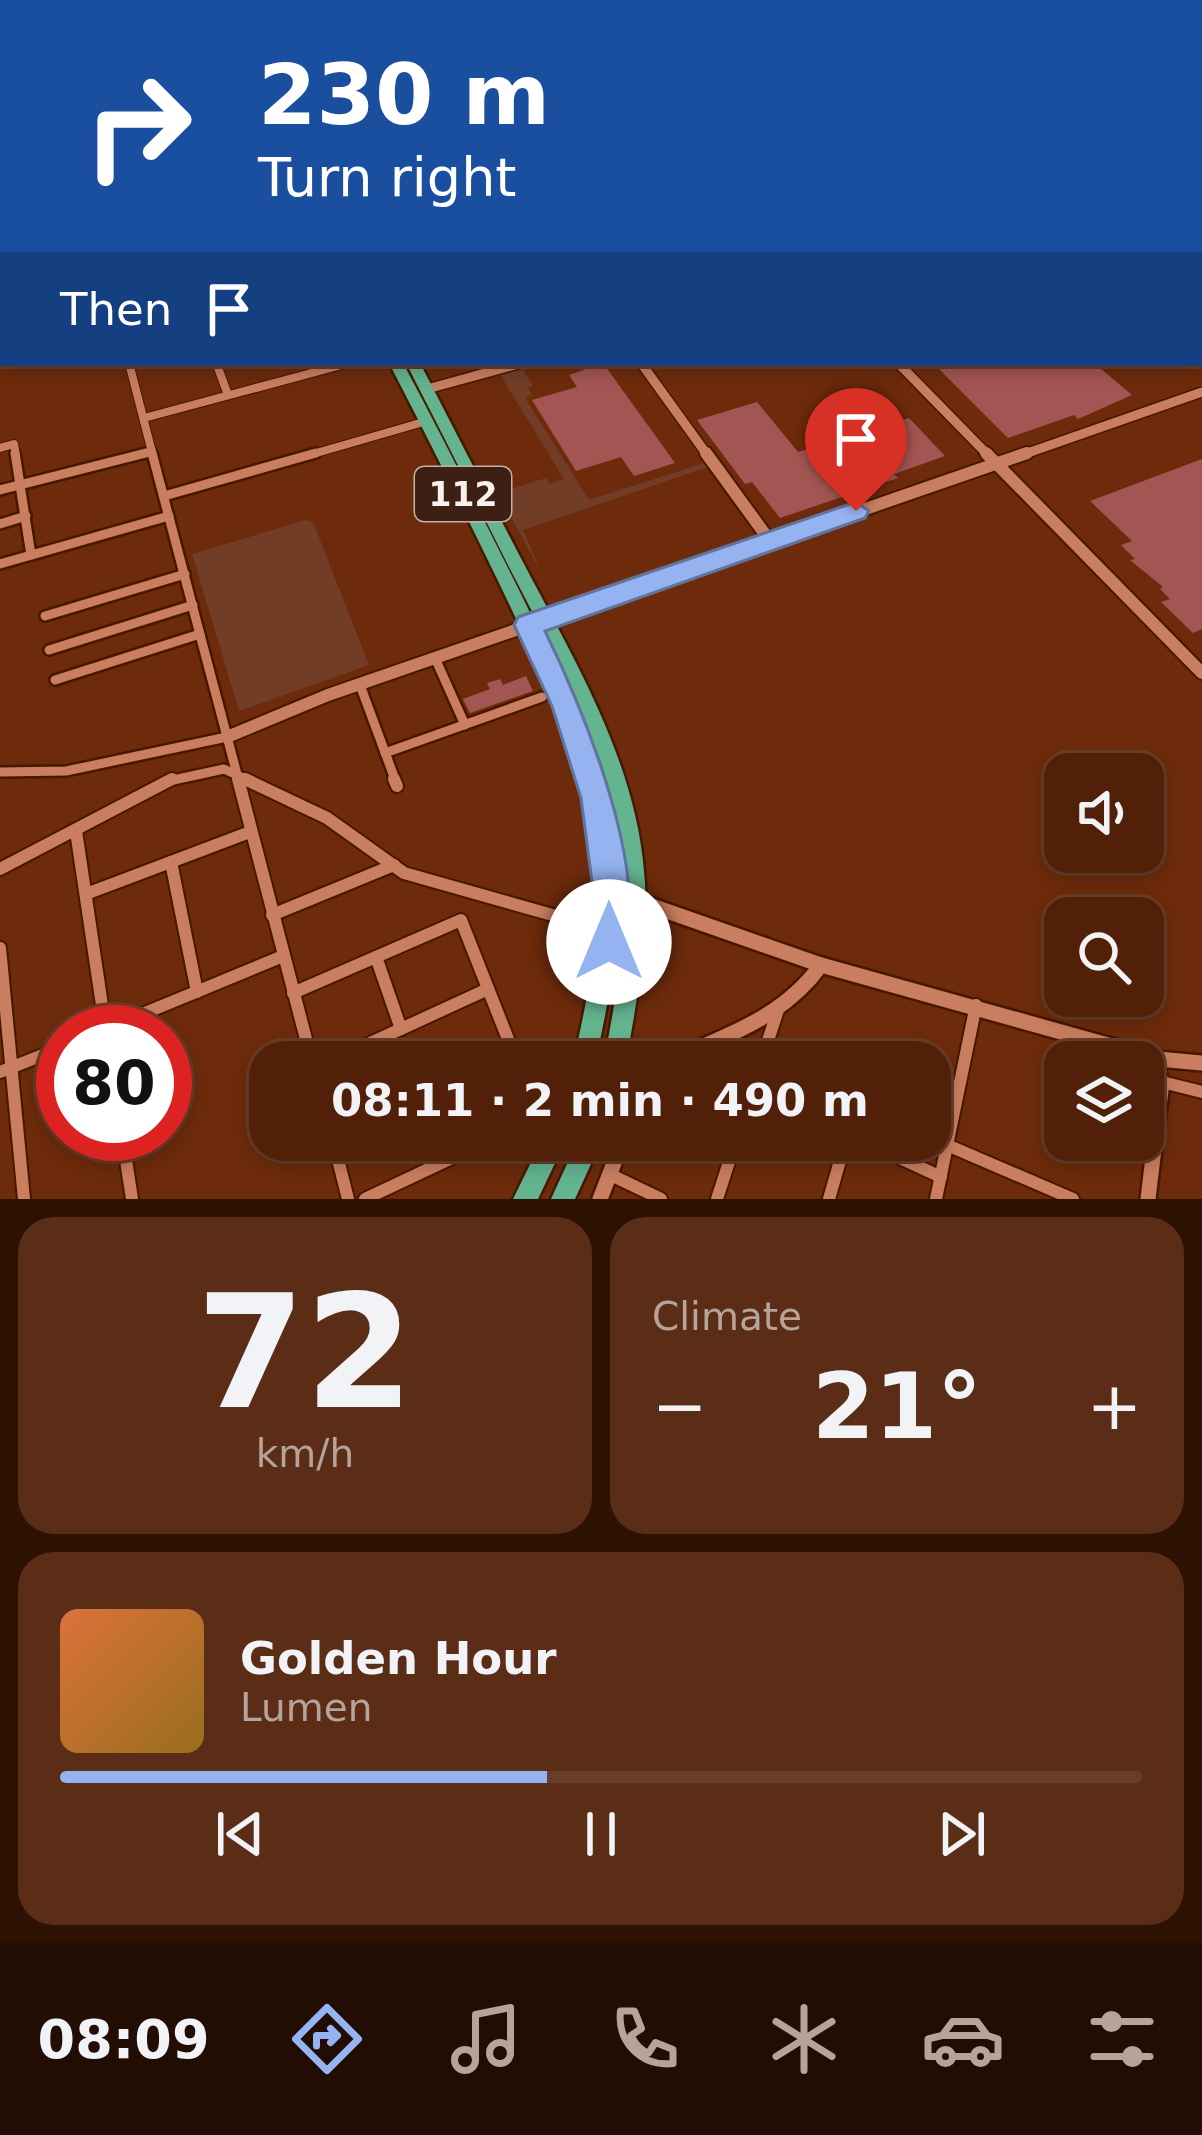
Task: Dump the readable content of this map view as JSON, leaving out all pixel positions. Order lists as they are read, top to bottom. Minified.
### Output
{"streets":{"highway":["112"]},"page":{"turn":["230 m","Turn right"],"then":"Then","limit":"80","trip":"08:11 · 2 min · 490 m","tile":[["72","km/h"],"Climate"],"heat":["−","21°","+"],"song":["Golden Hour","Lumen"],"tabs":"08:09"}}
